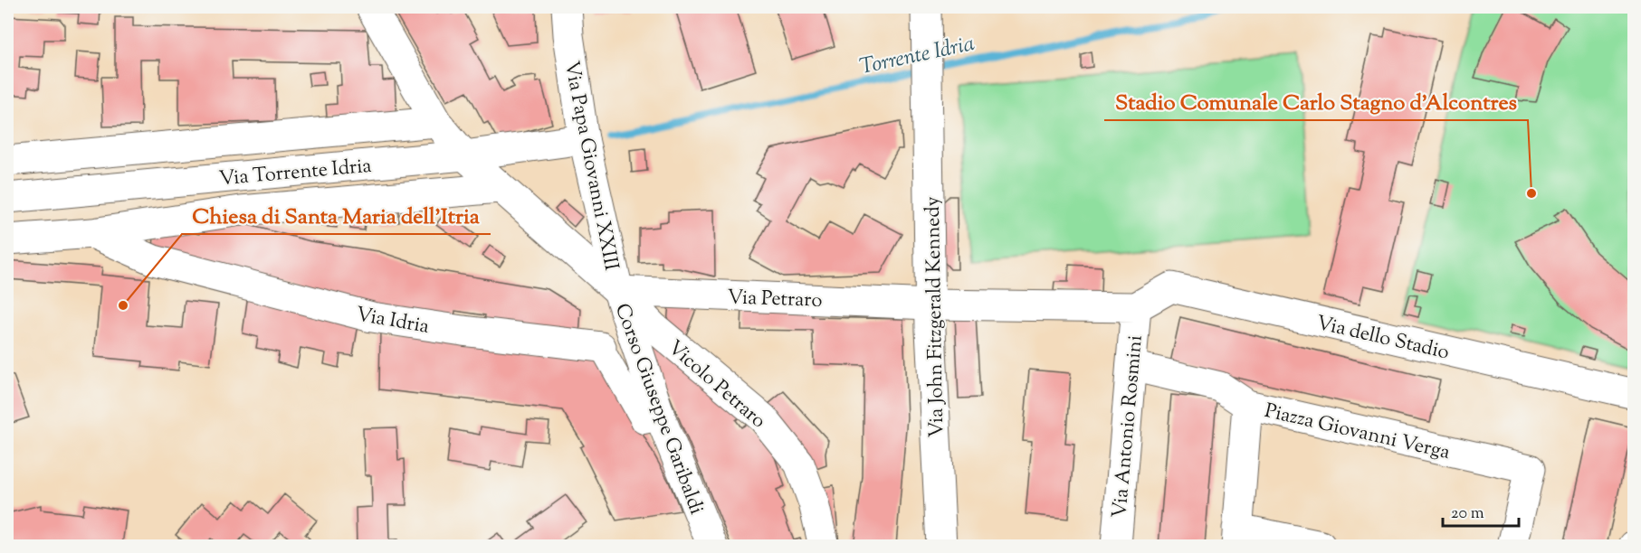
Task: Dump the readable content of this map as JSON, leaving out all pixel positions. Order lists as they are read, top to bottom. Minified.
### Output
{"streets":{"street":["Via Papa Giovanni XXIII","Via Torrente Idria","Via Petraro","Via John Fitzgerald Kennedy","Via Idria","Via dello Stadio","Vicolo Petraro","Corso Giuseppe Garibaldi","Via Antonio Rosmini","Piazza Giovanni Verga"]},"crossings":[["Via Papa Giovanni XXIII","Via Torrente Idria"],["Via Papa Giovanni XXIII","Via Petraro"],["Via Papa Giovanni XXIII","Vicolo Petraro"],["Via Papa Giovanni XXIII","Corso Giuseppe Garibaldi"],["Via Torrente Idria","Corso Giuseppe Garibaldi"],["Via Petraro","Via John Fitzgerald Kennedy"],["Via Petraro","Via dello Stadio"],["Via Petraro","Vicolo Petraro"],["Via Petraro","Corso Giuseppe Garibaldi"],["Via Petraro","Via Antonio Rosmini"],["Via Idria","Corso Giuseppe Garibaldi"],["Via dello Stadio","Via Antonio Rosmini"],["Vicolo Petraro","Corso Giuseppe Garibaldi"]],"water":["Torrente Idria"],"places":["Stadio Comunale Carlo Stagno d'Alcontres","Chiesa di Santa Maria dell'Itria"],"scale_bar":"20 m"}
